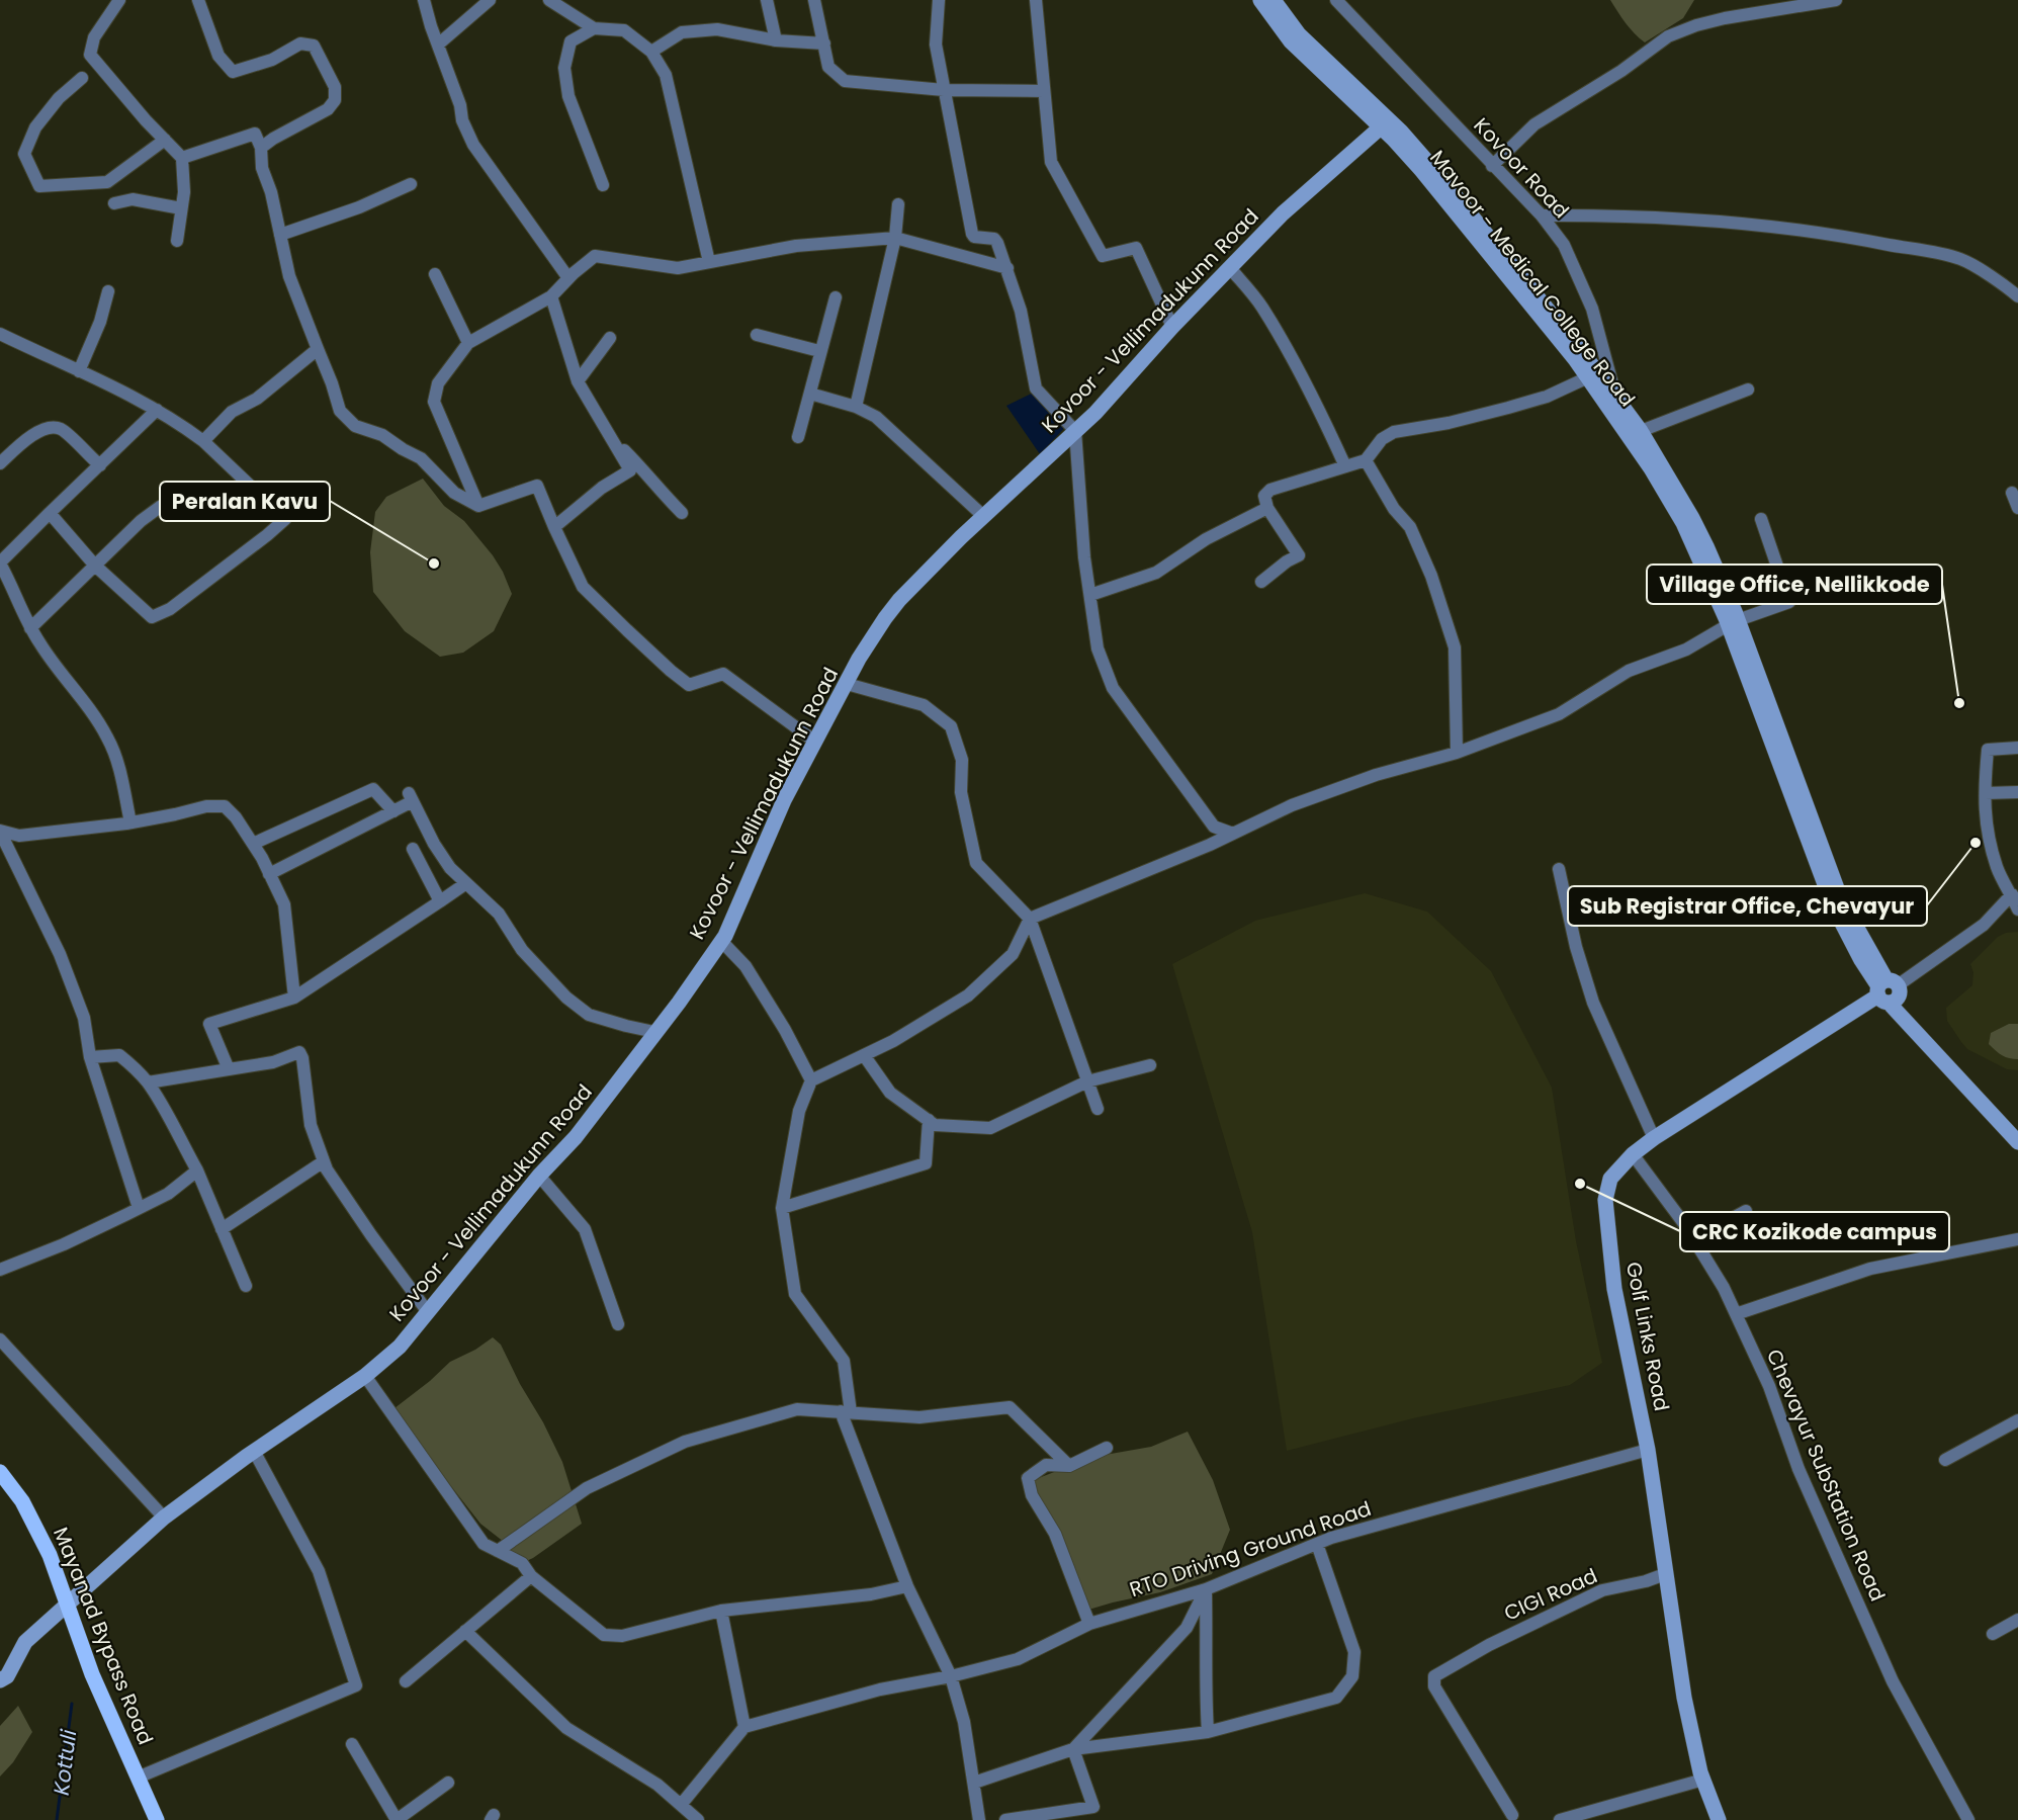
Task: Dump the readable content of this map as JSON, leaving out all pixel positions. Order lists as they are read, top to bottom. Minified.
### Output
{"streets":{"main road":["Mavoor - Medical College Road","Kovoor - Vellimadukunn Road","Golf Links Road","Mayanad Bypass Road"],"street":["Kovoor Road","Chevayur SubStation Road","RTO Driving Ground Road","CIGI Road"]},"crossings":[["Kovoor Road","Mavoor - Medical College Road"],["Mavoor - Medical College Road","Kovoor - Vellimadukunn Road"],["Mavoor - Medical College Road","Golf Links Road"],["Kovoor - Vellimadukunn Road","Mayanad Bypass Road"],["Golf Links Road","Chevayur SubStation Road"],["Golf Links Road","RTO Driving Ground Road"],["Golf Links Road","CIGI Road"]],"water":["Kottuli"],"places":["Peralan Kavu","Village Office, Nellikkode","Sub Registrar Office, Chevayur","CRC Kozikode campus"]}
